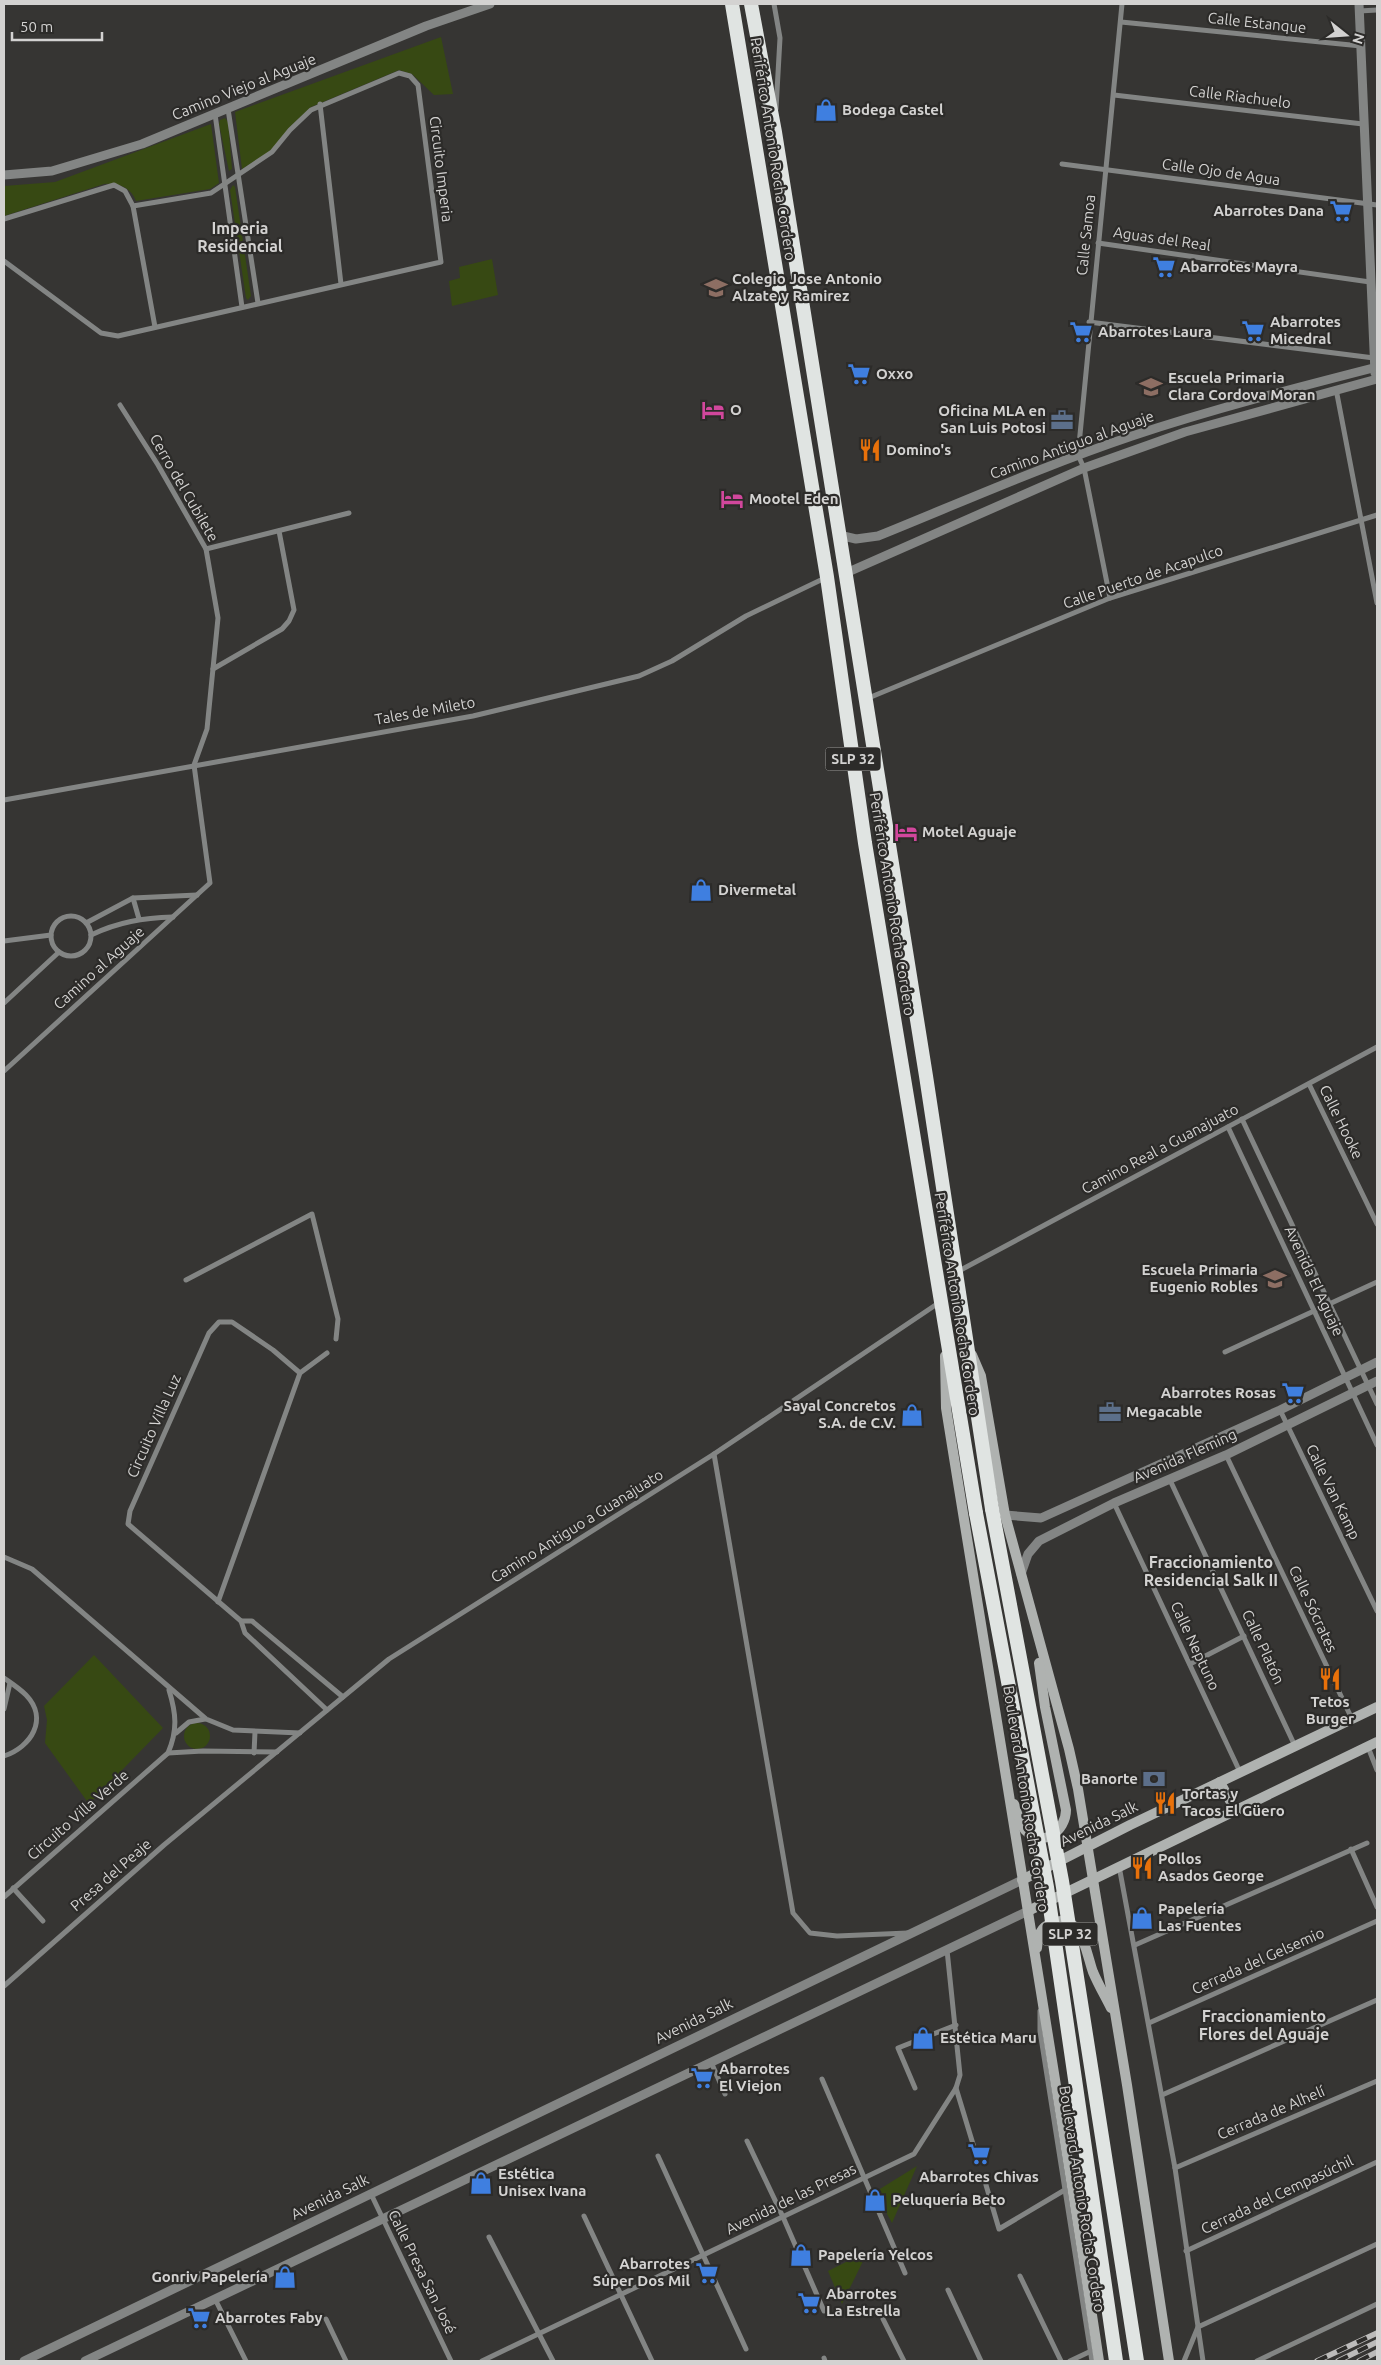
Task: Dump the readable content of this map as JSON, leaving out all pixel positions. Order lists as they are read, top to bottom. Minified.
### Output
{"streets":{"highway":["Periférico Antonio Rocha Cordero","SLP 32","Boulevard Antonio Rocha Cordero"],"main road":["Avenida Salk"],"street":["Calle Estanque","Camino Viejo al Aguaje","Calle Riachuelo","Circuito Imperia","Calle Ojo de Agua","Calle Samoa","Aguas del Real","Camino Antiguo al Aguaje","Cerro del Cubilete","Calle Puerto de Acapulco","Tales de Mileto","Camino al Aguaje","Calle Hooke","Camino Real a Guanajuato","Avenida El Aguaje","Circuito Villa Luz","Avenida Fleming","Calle Van Kamp","Camino Antiguo a Guanajuato","Calle Sócrates","Calle Neptuno","Calle Platón","Circuito Villa Verde","Presa del Peaje","Cerrada del Gelsemio","Cerrada de Alhelí","Cerrada del Cempasúchil","Avenida de las Presas","Calle Presa San José"]},"crossings":[["Calle Estanque","Calle Samoa"],["Calle Riachuelo","Calle Samoa"],["Periférico Antonio Rocha Cordero","Camino Antiguo al Aguaje"],["Periférico Antonio Rocha Cordero","Calle Puerto de Acapulco"],["Periférico Antonio Rocha Cordero","Tales de Mileto"],["Periférico Antonio Rocha Cordero","Camino Real a Guanajuato"],["Periférico Antonio Rocha Cordero","Avenida Fleming"],["Periférico Antonio Rocha Cordero","Camino Antiguo a Guanajuato"],["Periférico Antonio Rocha Cordero","Boulevard Antonio Rocha Cordero"],["Calle Ojo de Agua","Calle Samoa"],["Calle Samoa","Aguas del Real"],["Calle Samoa","Camino Antiguo al Aguaje"],["Calle Samoa","Calle Puerto de Acapulco"],["Cerro del Cubilete","Tales de Mileto"],["Cerro del Cubilete","Camino al Aguaje"],["Calle Hooke","Camino Real a Guanajuato"],["Camino Real a Guanajuato","Avenida El Aguaje"],["Avenida El Aguaje","Avenida Fleming"],["Circuito Villa Luz","Camino Antiguo a Guanajuato"],["Avenida Fleming","Calle Van Kamp"],["Avenida Fleming","Calle Sócrates"],["Avenida Fleming","Calle Neptuno"],["Avenida Fleming","Calle Platón"],["Avenida Fleming","Boulevard Antonio Rocha Cordero"],["Camino Antiguo a Guanajuato","Presa del Peaje"],["Calle Sócrates","Avenida Salk"],["Calle Neptuno","Avenida Salk"],["Calle Platón","Avenida Salk"],["Boulevard Antonio Rocha Cordero","Avenida Salk"],["Avenida Salk","Calle Presa San José"]],"districts":["Imperia Residencial","Fraccionamiento Residencial Salk II","Fraccionamiento Flores del Aguaje"],"places":{"shop":["Bodega Castel","Divermetal","Sayal Concretos S.A. de C.V.","Papelería Las Fuentes","Estética Maru","Estética Unisex Ivana","Peluquería Beto","Papelería Yelcos","Gonriv Papelería"],"supermarket":["Abarrotes Dana","Abarrotes Mayra","Abarrotes Micedral","Abarrotes Laura","Oxxo","Abarrotes Rosas","Abarrotes El Viejon","Abarrotes Chivas","Abarrotes Súper Dos Mil","Abarrotes La Estrella","Abarrotes Faby"],"school or university":["Colegio Jose Antonio Alzate y Ramirez","Escuela Primaria Clara Cordova Moran","Escuela Primaria Eugenio Robles"],"hotel":["O","Mootel Eden","Motel Aguaje"],"office":["Oficina MLA en San Luis Potosi","Megacable"],"restaurant":["Domino's","Tetos Burger","Tortas y Tacos El Güero","Pollos Asados George"],"bank":["Banorte"]},"scale_bar":"50 m","north":"right"}
